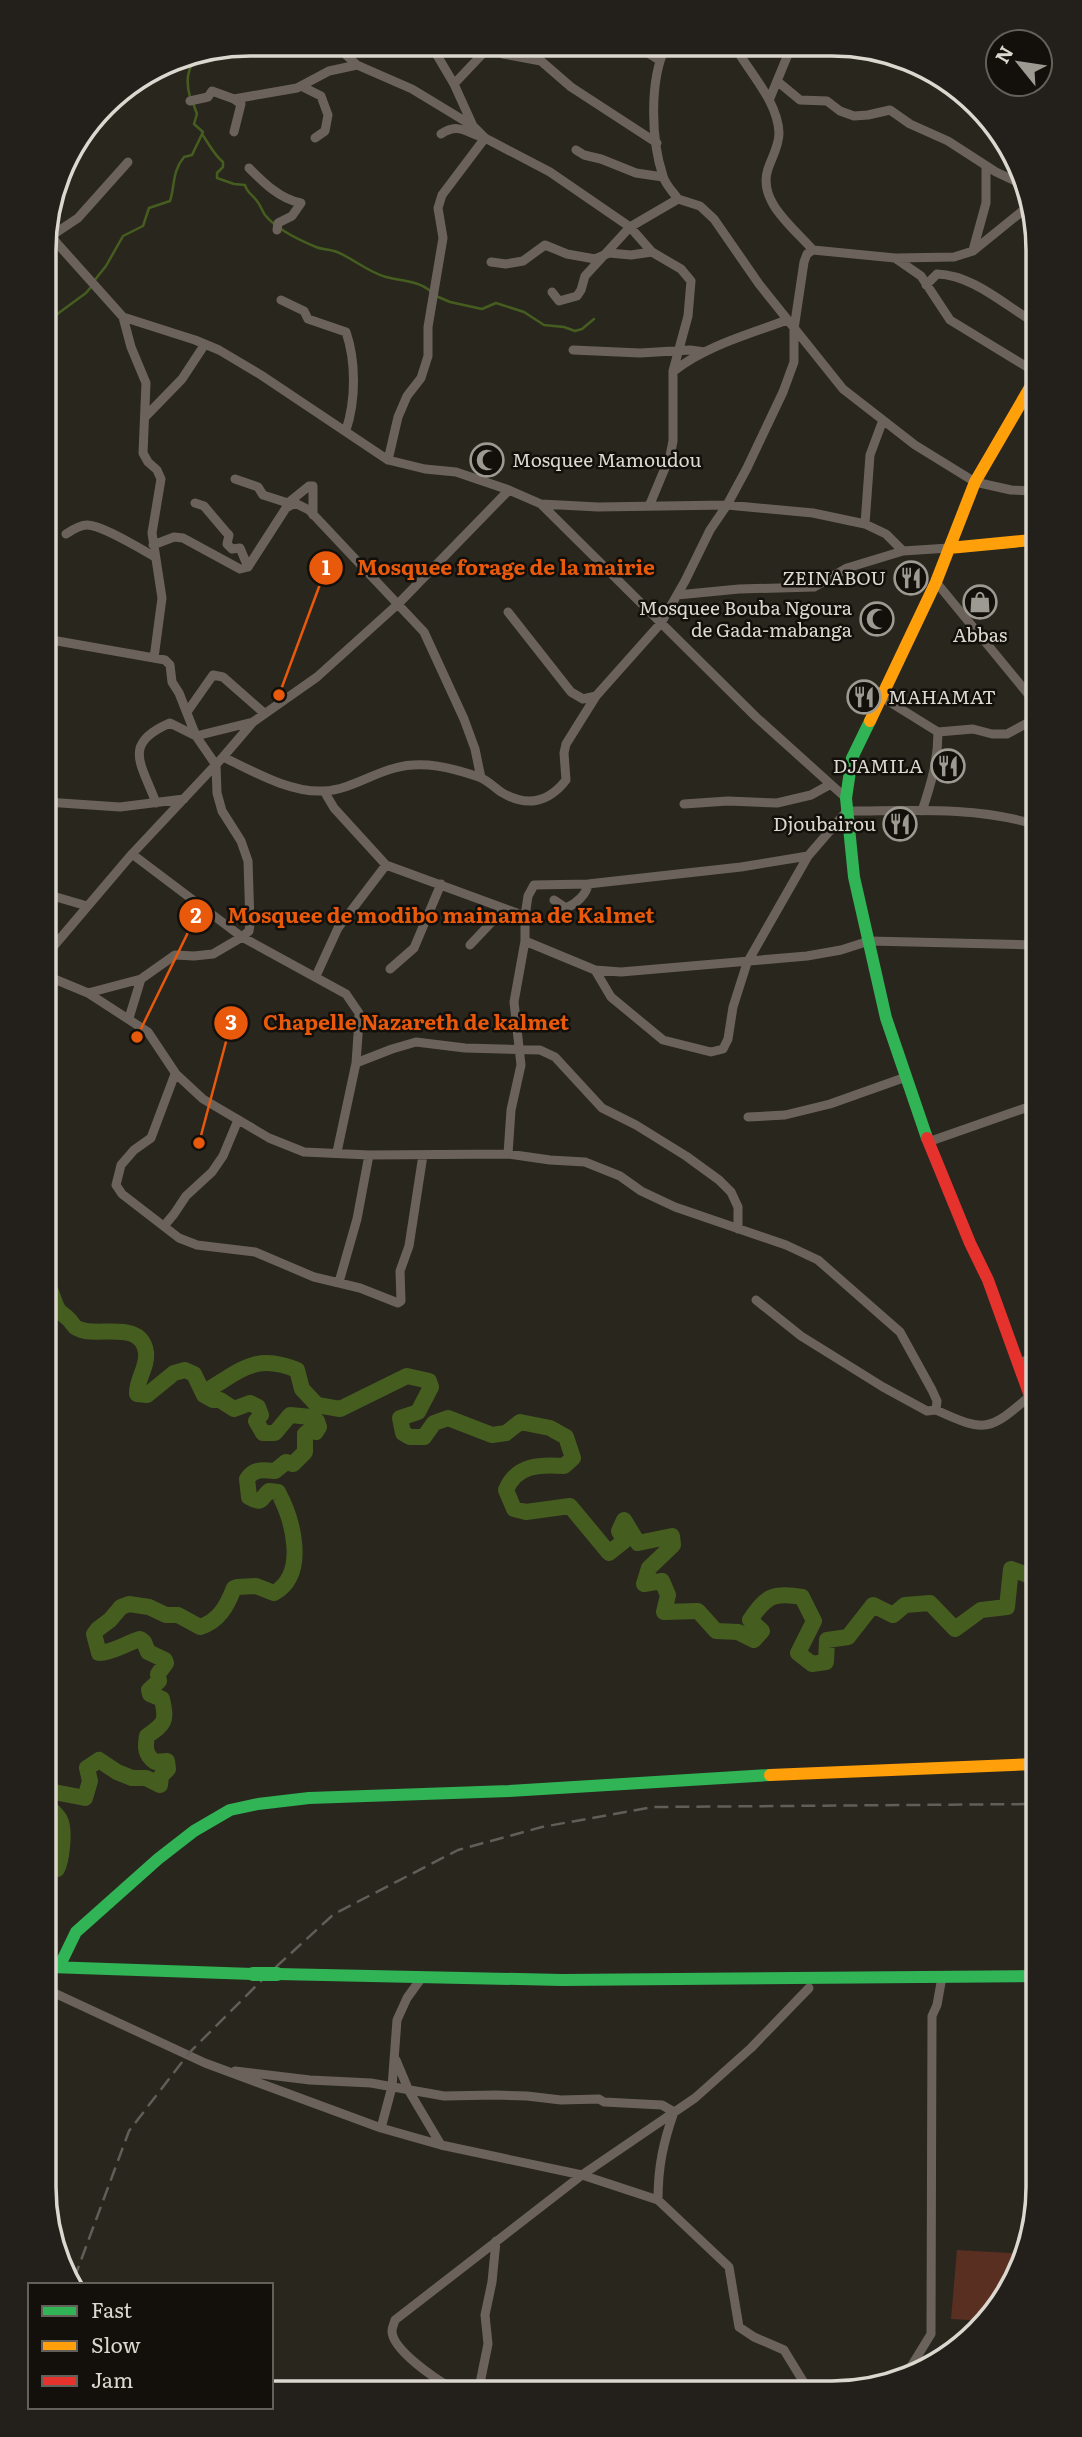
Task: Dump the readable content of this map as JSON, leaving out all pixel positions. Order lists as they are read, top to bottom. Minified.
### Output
{"places":{"mosque":["Mosquee Mamoudou","Mosquee Bouba Ngoura de Gada-mabanga"],"restaurant":["ZEINABOU","MAHAMAT","DJAMILA","Djoubairou"],"shop":["Abbas"],"other":["Mosquee forage de la mairie","Mosquee de modibo mainama de Kalmet","Chapelle Nazareth de kalmet"]},"legend":["Fast","Slow","Jam"],"north":"top left"}
